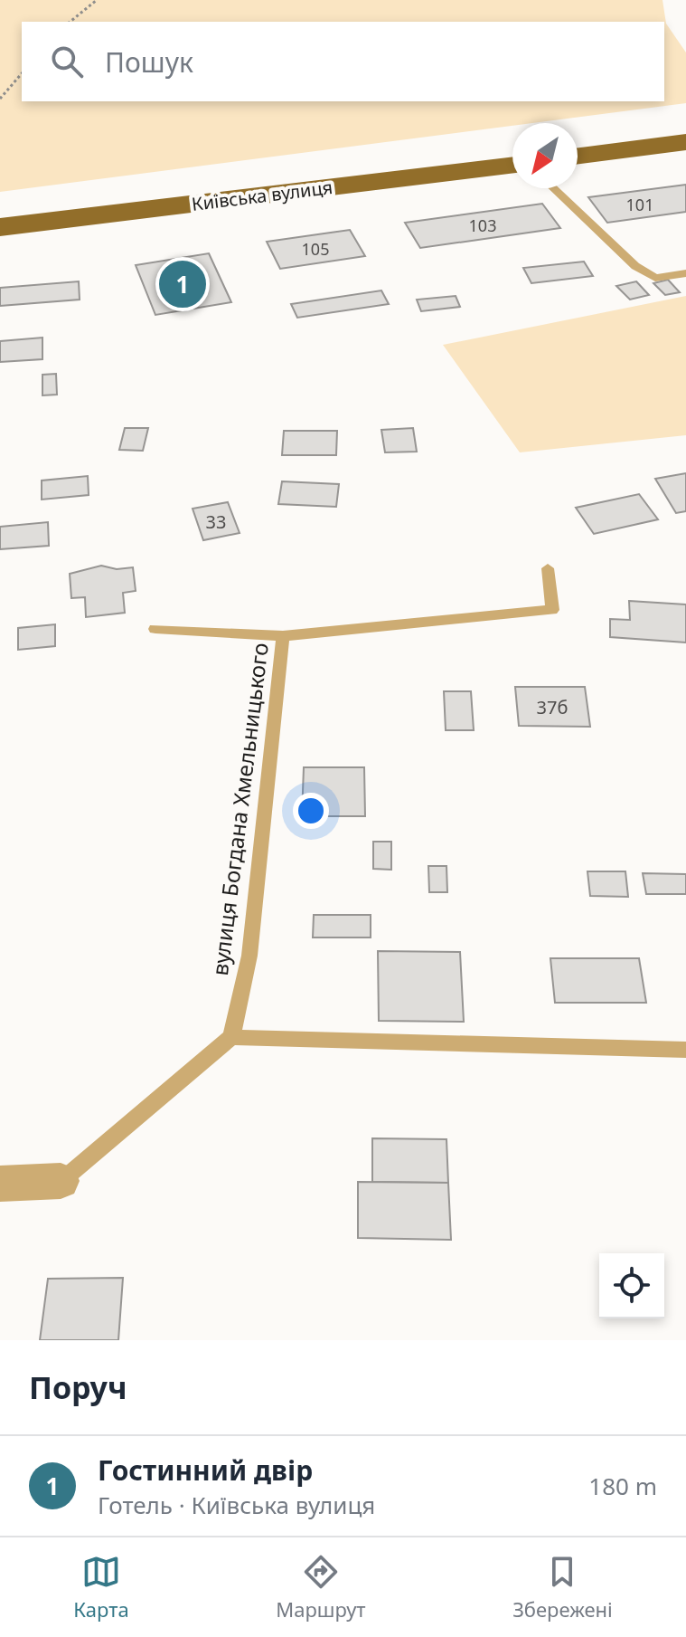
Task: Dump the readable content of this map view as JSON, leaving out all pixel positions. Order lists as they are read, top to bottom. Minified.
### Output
{"streets":{"main road":["Київська вулиця"],"lane":["вулиця Богдана Хмельницького"]},"house_numbers":["101","103","105","33","37б"],"north":"bottom left","page":{"search":"Пошук","pins":"1","heading":"Поруч","list":[{"mark":"1","name":"Гостинний двір","note":"Готель · Київська вулиця","value":"180 m"}],"nav":["Карта","Маршрут","Збережені"]}}
